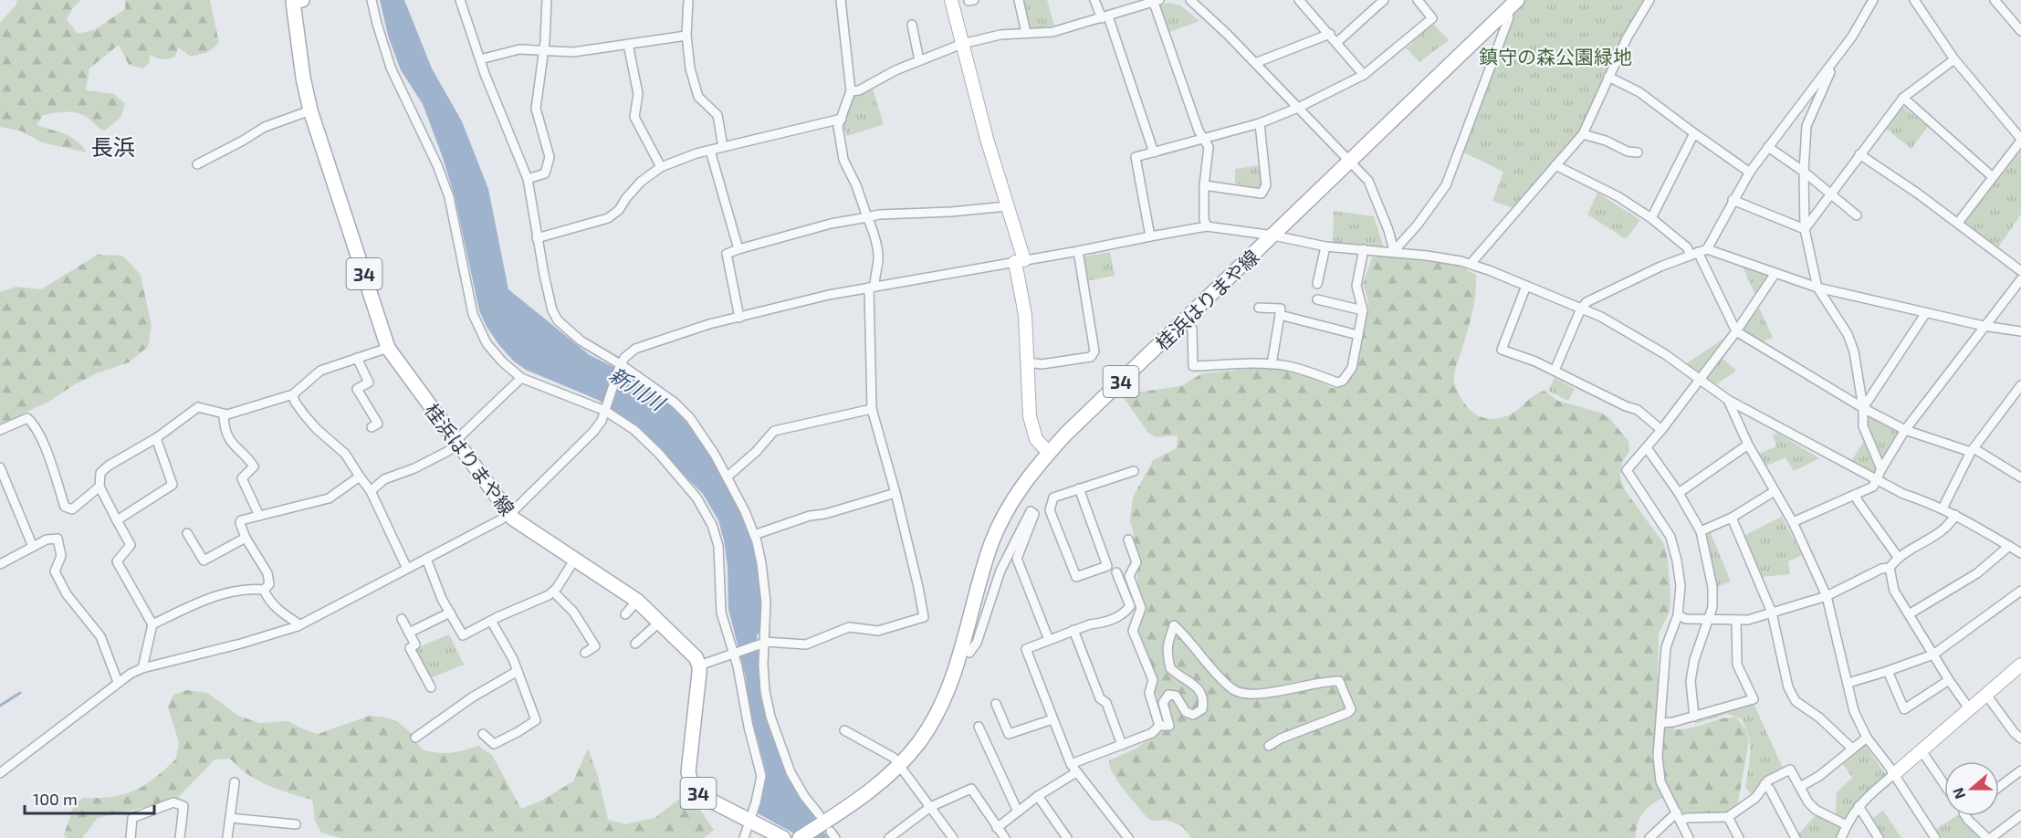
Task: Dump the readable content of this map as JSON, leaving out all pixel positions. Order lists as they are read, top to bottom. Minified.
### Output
{"streets":{"main road":["34","桂浜はりまや線"]},"crossings":[["34","桂浜はりまや線"]],"districts":["長浜"],"water":["新川川"],"parks":["鎮守の森公園緑地"],"scale_bar":"100 m","north":"left"}
